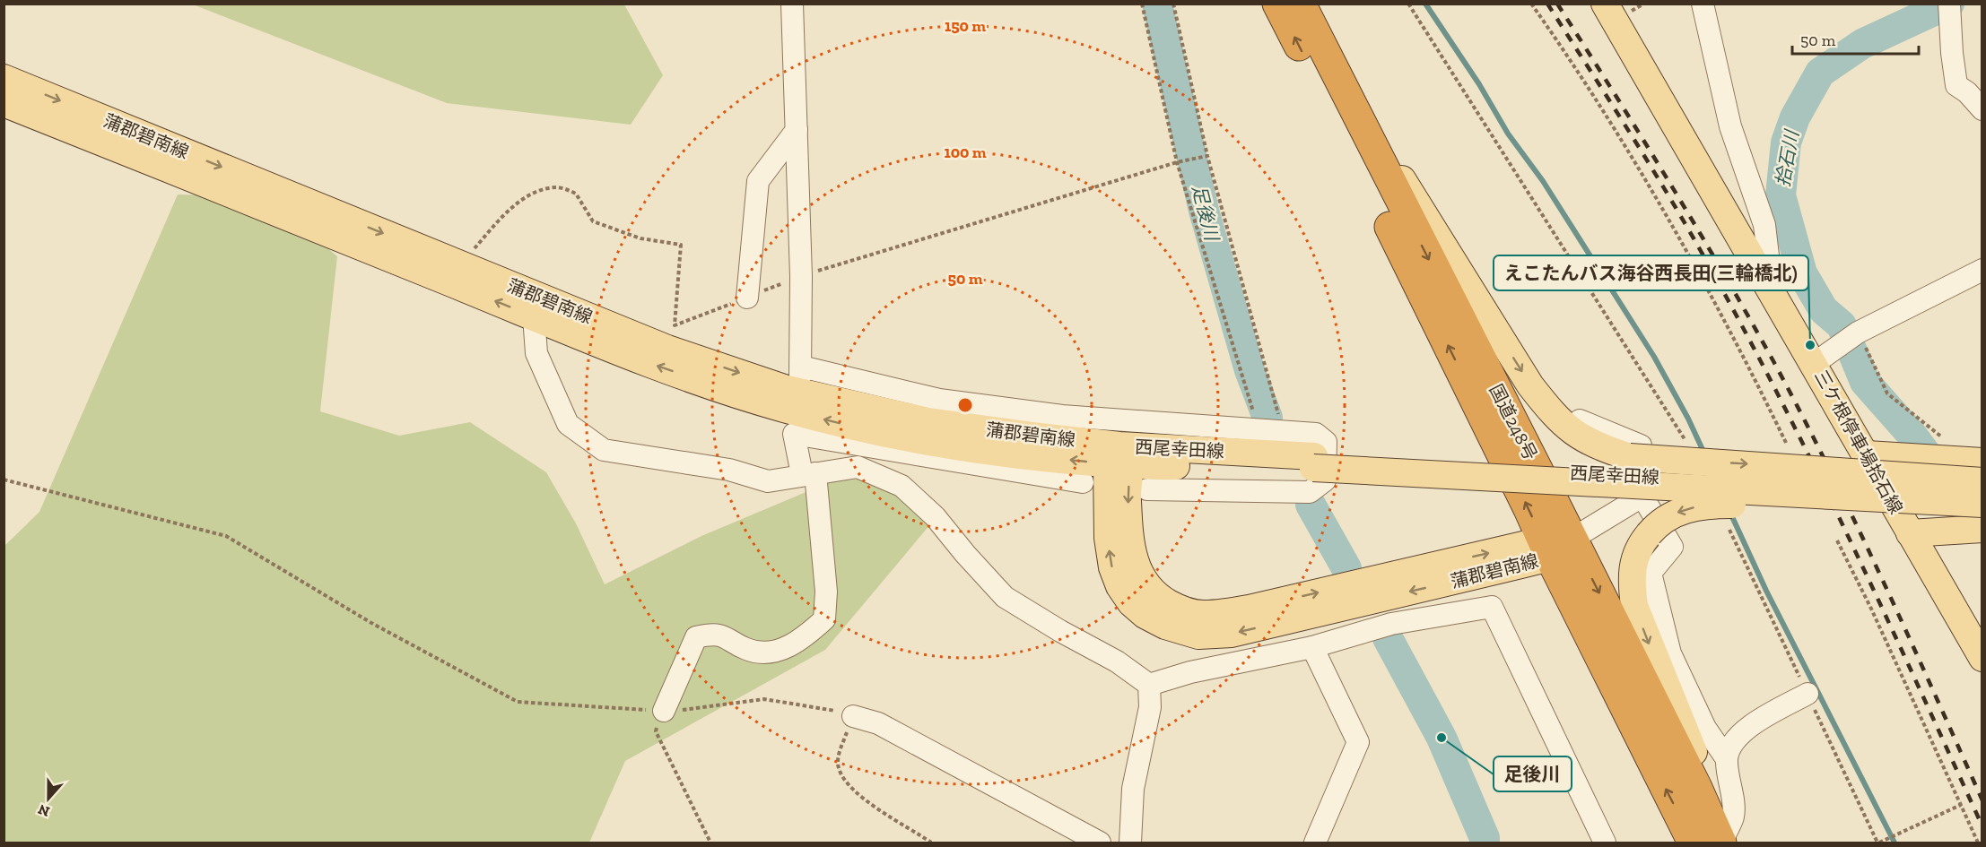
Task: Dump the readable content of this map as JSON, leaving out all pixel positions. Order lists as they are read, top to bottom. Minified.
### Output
{"streets":{"highway":["国道248号"],"main road":["蒲郡碧南線","三ケ根停車場拾石線","西尾幸田線"]},"crossings":[["蒲郡碧南線","国道248号"],["蒲郡碧南線","西尾幸田線"]],"water":["拾石川","足後川"],"places":["えこたんバス海谷西長田(三輪橋北)","足後川"],"scale_bar":"50 m","north":"bottom","rings":["150 m","100 m","50 m"]}
